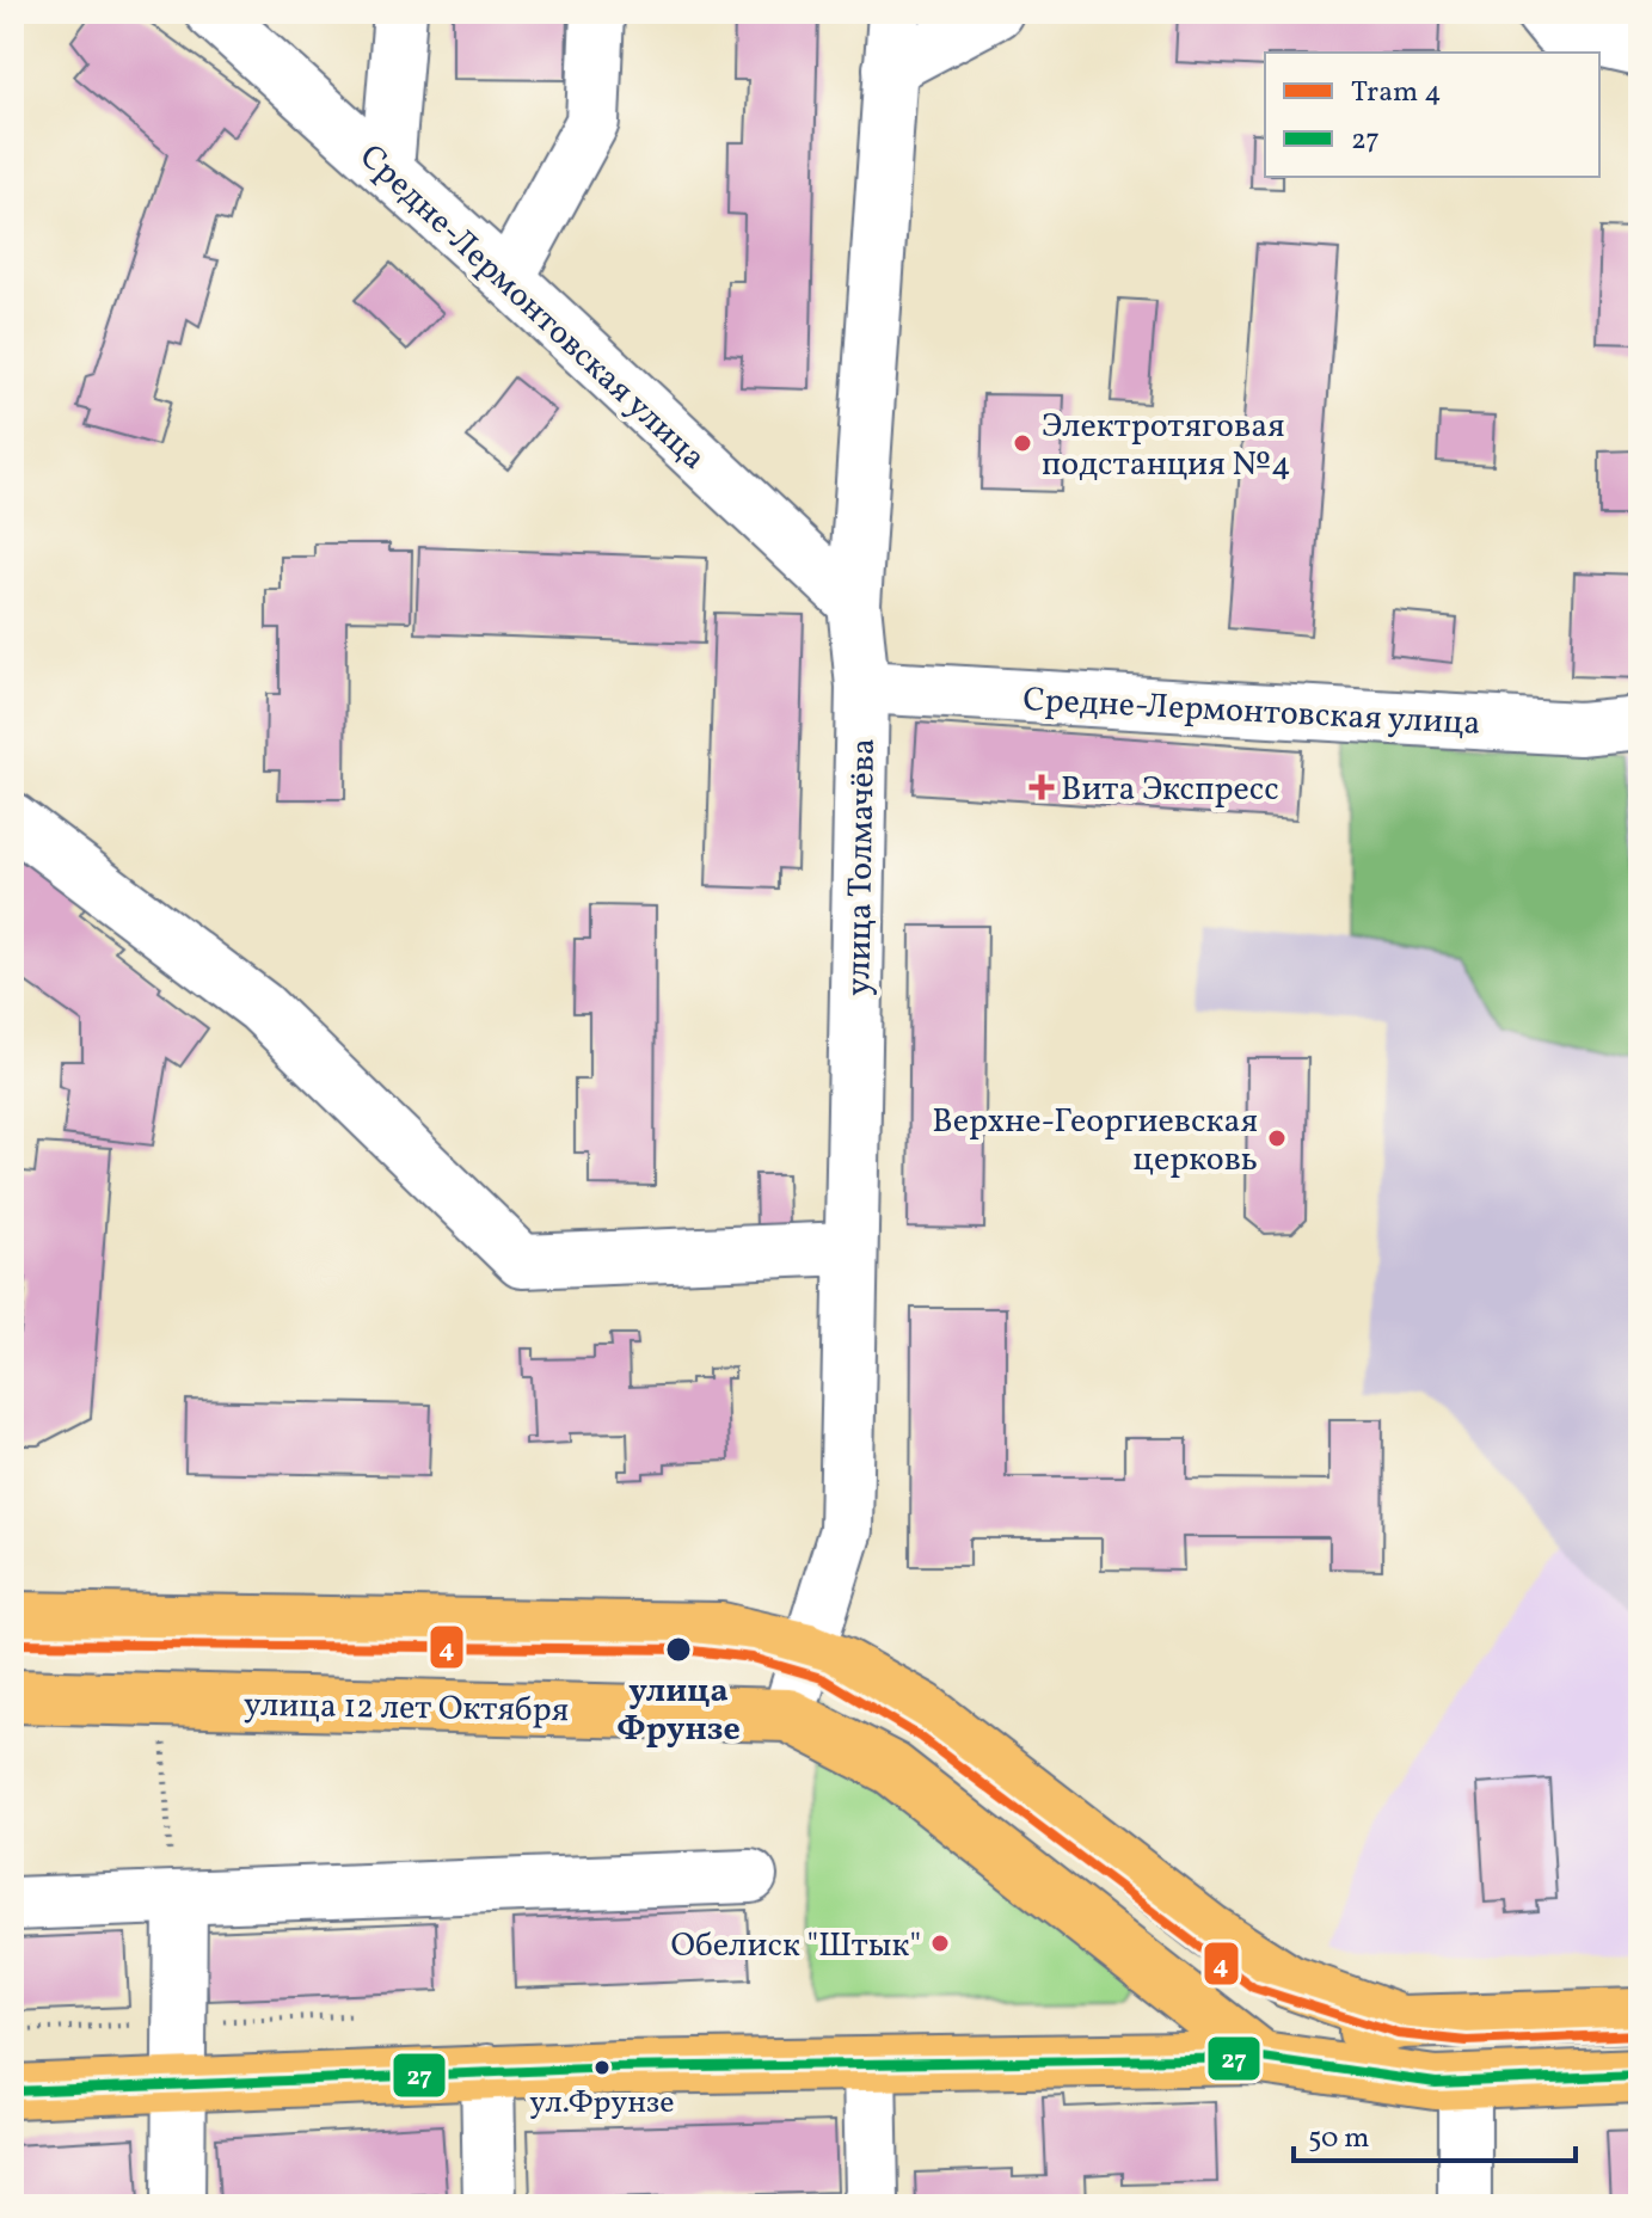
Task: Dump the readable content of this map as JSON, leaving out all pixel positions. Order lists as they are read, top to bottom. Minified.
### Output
{"streets":{"main road":["улица 12 лет Октября"],"street":["Средне-Лермонтовская улица","улица Толмачёва"]},"crossings":[["Средне-Лермонтовская улица","улица Толмачёва"],["улица Толмачёва","улица 12 лет Октября"]],"places":{"other":["Электротяговая подстанция №4","Верхне-Георгиевская церковь","улица Фрунзе","Обелиск \"Штык\"","ул.Фрунзе"],"health":["Вита Экспресс"]},"lines":["tram line 4","transit line 27"],"legend":["Tram 4","27"],"scale_bar":"50 m"}
